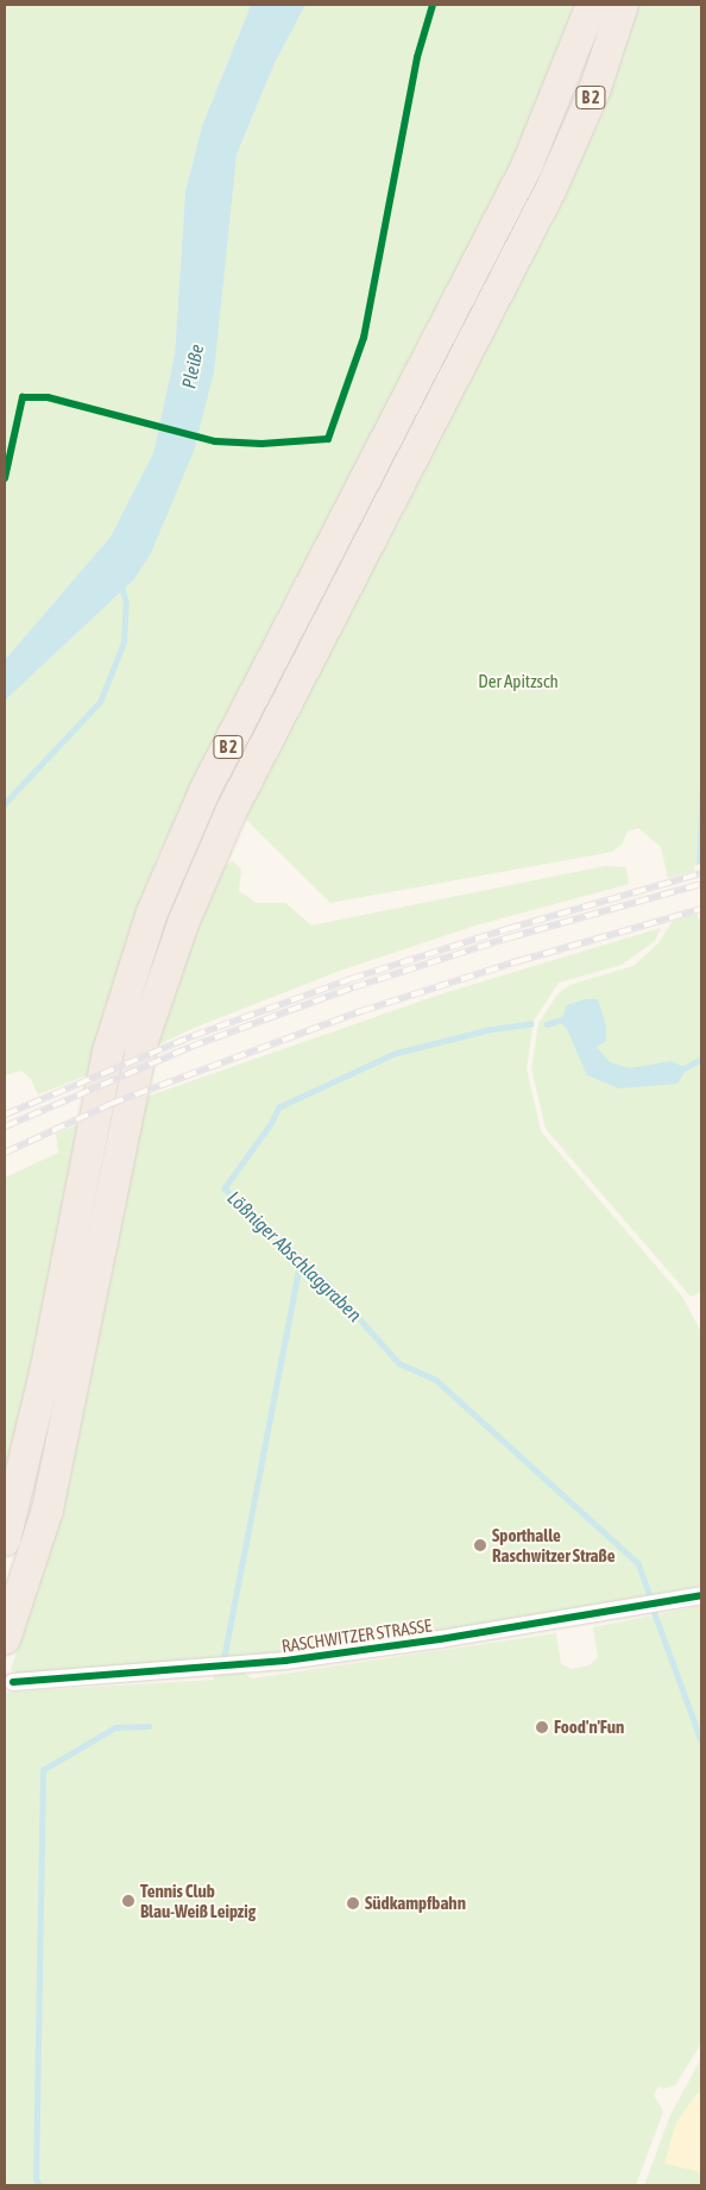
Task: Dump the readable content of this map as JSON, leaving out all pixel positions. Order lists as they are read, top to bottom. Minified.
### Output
{"streets":{"highway":["B 2"],"street":["RASCHWITZER STRASSE"]},"water":["Pleiße","Lößniger Abschlaggraben"],"parks":["Der Apitzsch"],"places":["Sporthalle Raschwitzer Straße","Food'n'Fun","Tennis Club Blau-Weiß Leipzig","Südkampfbahn"]}
